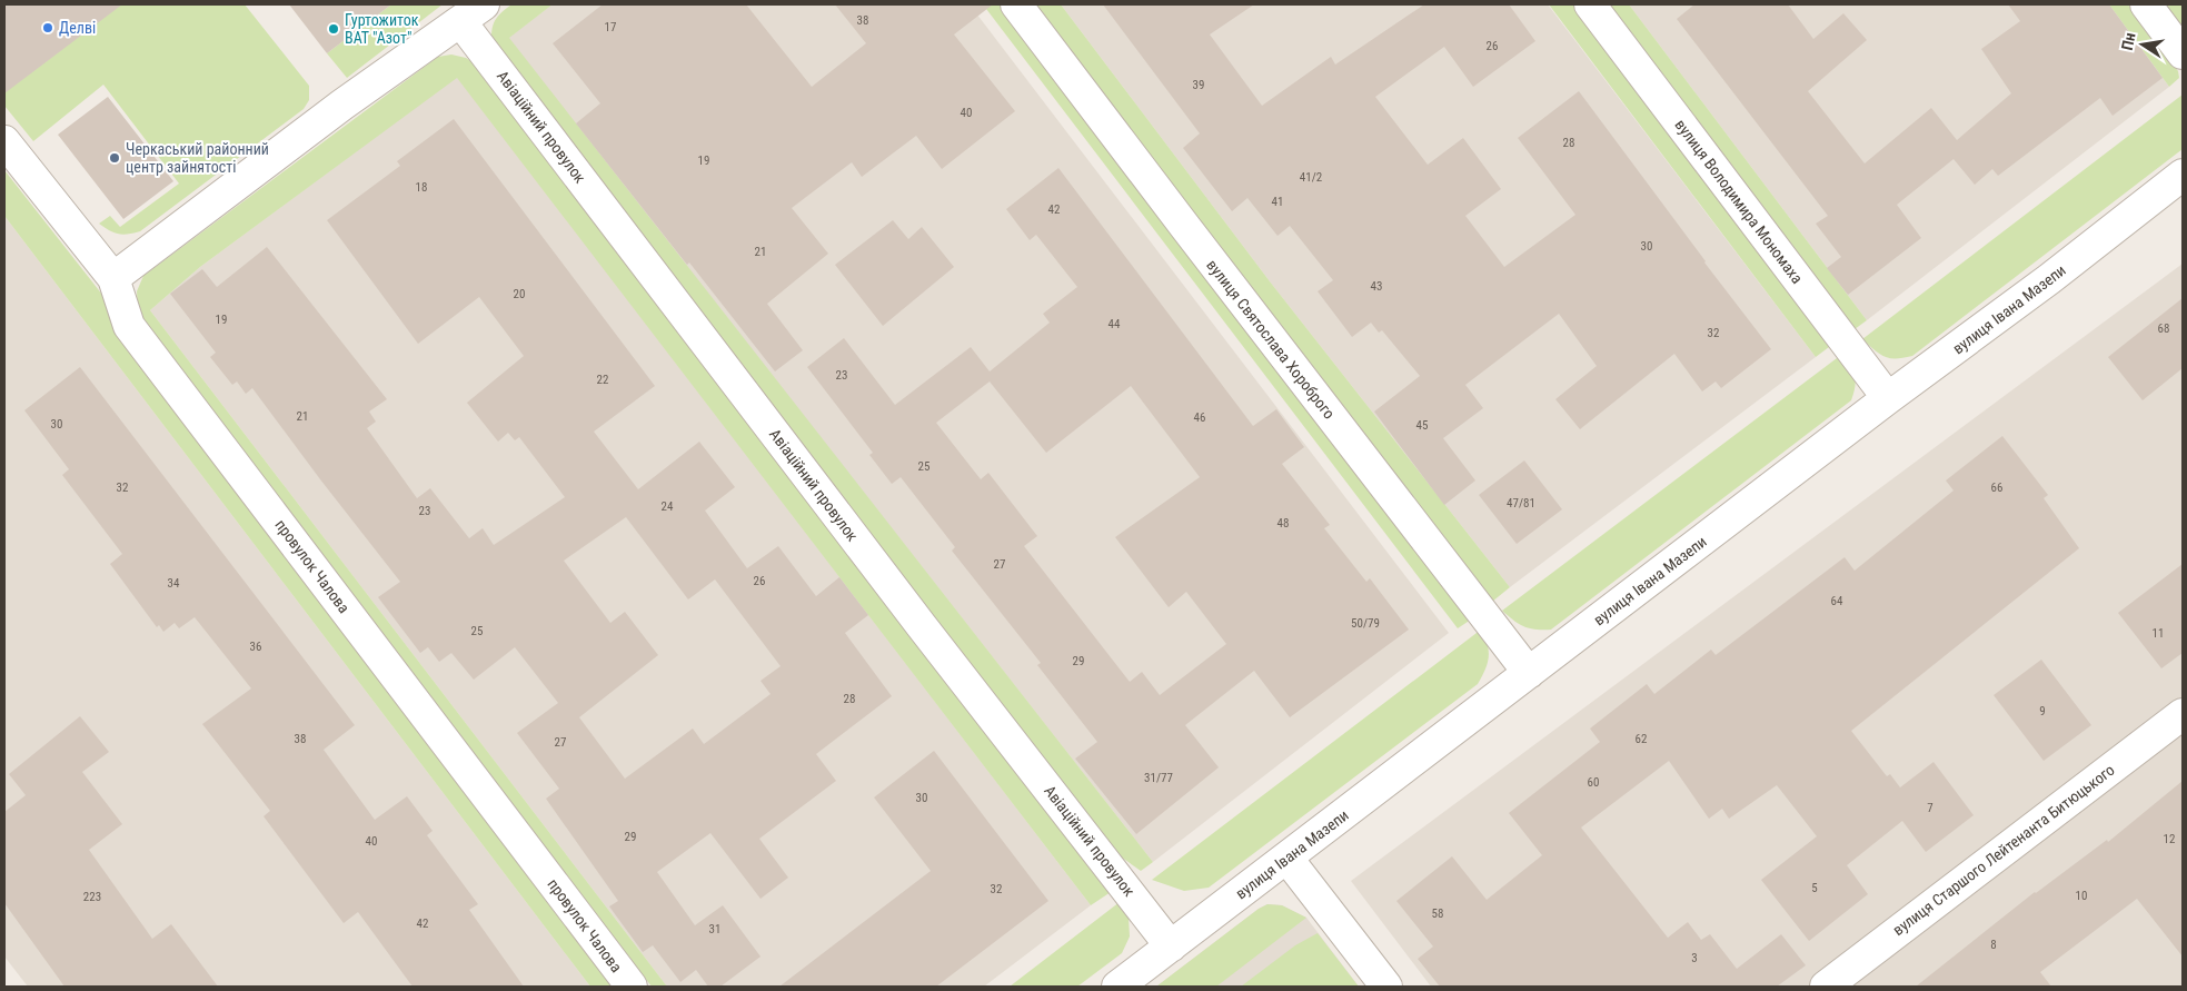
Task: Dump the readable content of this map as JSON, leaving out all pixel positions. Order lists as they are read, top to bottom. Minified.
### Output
{"streets":{"street":["Авіаційний провулок","вулиця Володимира Мономаха","вулиця Івана Мазепи","вулиця Святослава Хороброго","провулок Чалова","вулиця Старшого Лейтенанта Битюцького"]},"crossings":[["Авіаційний провулок","вулиця Івана Мазепи"],["вулиця Володимира Мономаха","вулиця Івана Мазепи"],["вулиця Івана Мазепи","вулиця Святослава Хороброго"]],"places":["Делві","Гуртожиток ВАТ \"Азот\"","Черкаський районний центр зайнятості"],"house_numbers":["38","17","26","39","40","28","19","41/2","18","41","42","30","21","43","20","19","44","68","32","23","22","21","46","30","45","25","32","66","47/81","24","23","48","27","26","34","64","50/79","25","11","36","29","28","9","38","62","27","31/77","60","30","7","29","12","40","5","32","10","223","58","42","31","8","3"],"north":"left"}
